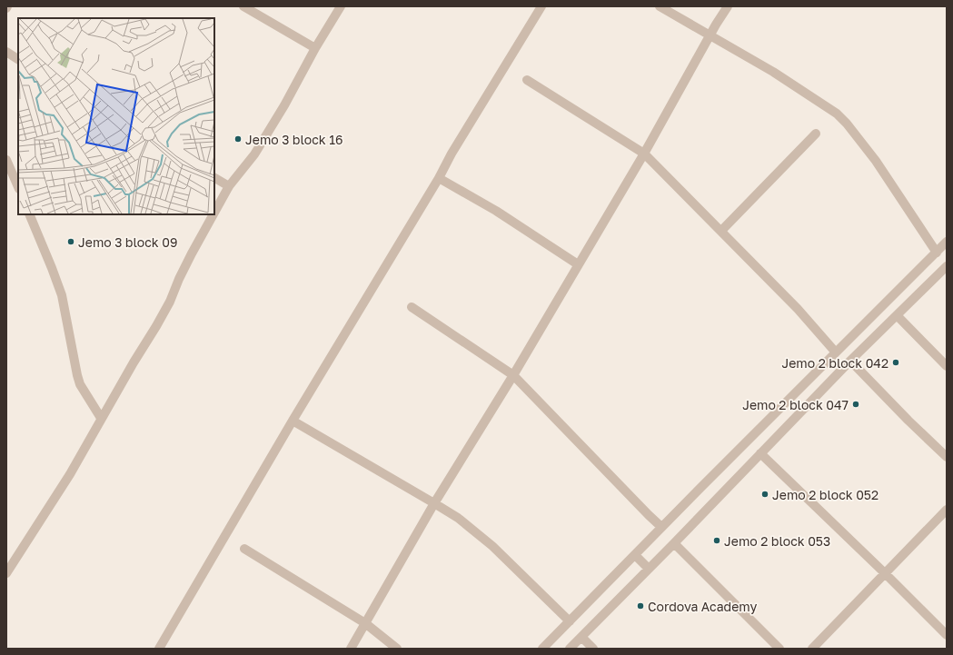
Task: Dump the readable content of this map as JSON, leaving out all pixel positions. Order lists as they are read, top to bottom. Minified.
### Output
{"places":["Jemo 3 block 16","Jemo 3 block 09","Jemo 2 block 042","Jemo 2 block 047","Jemo 2 block 052","Jemo 2 block 053","Cordova Academy"]}
